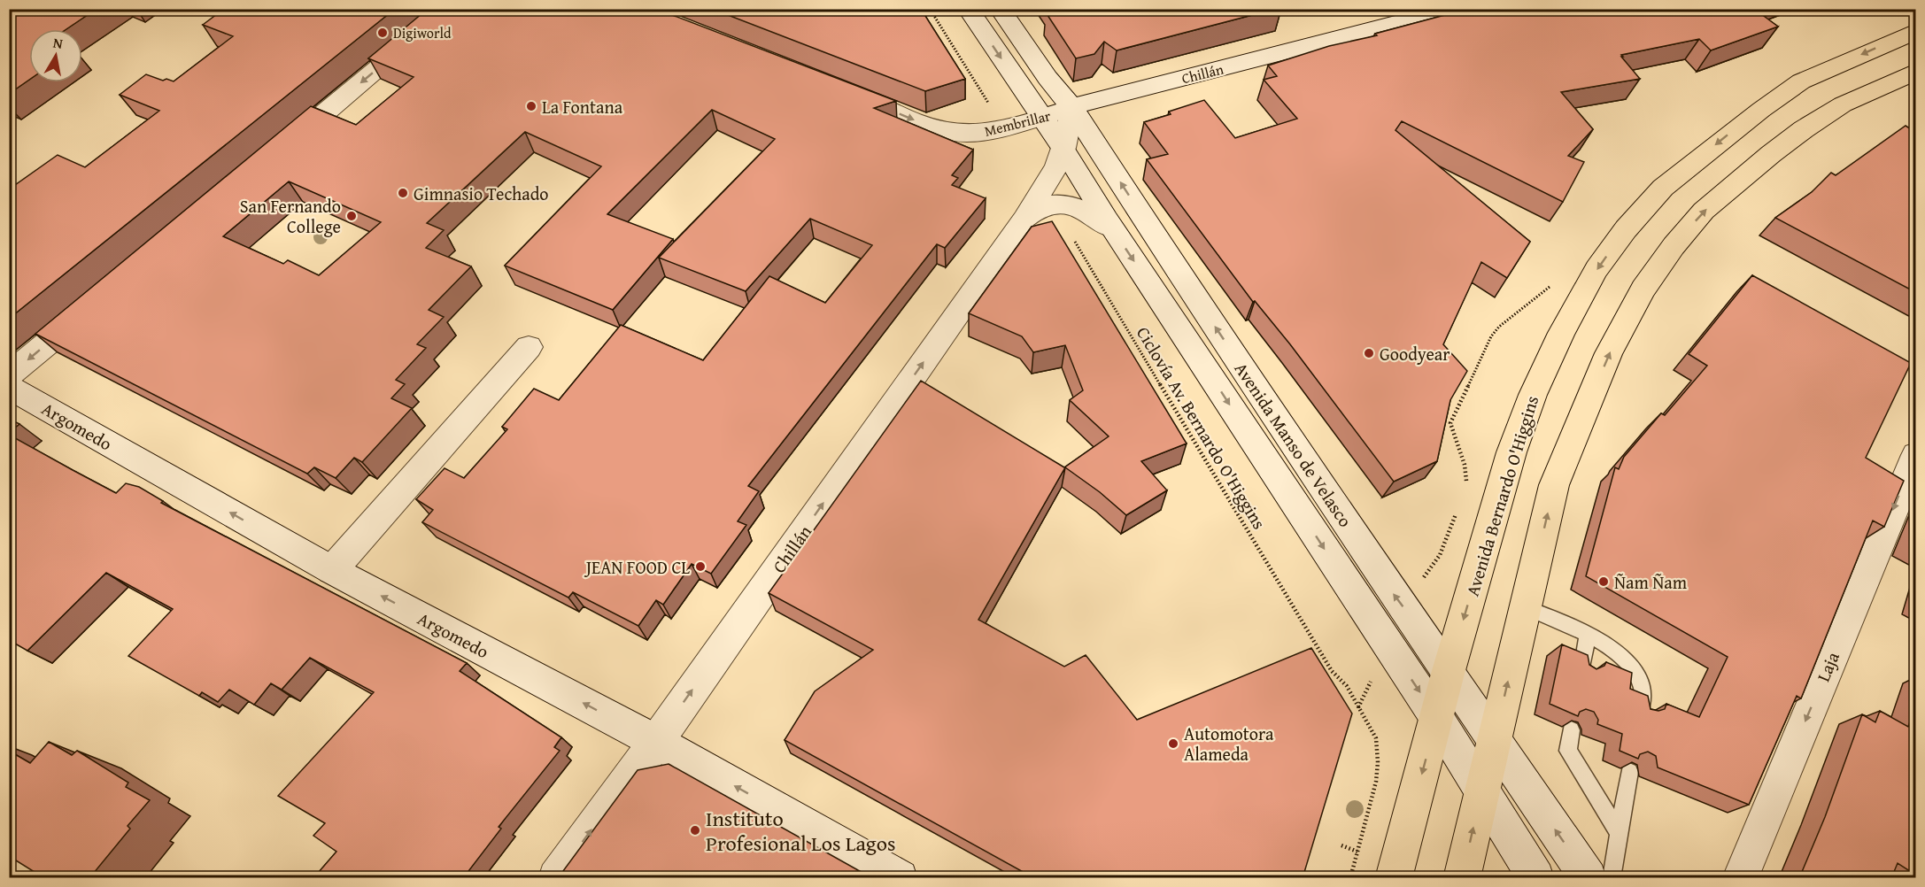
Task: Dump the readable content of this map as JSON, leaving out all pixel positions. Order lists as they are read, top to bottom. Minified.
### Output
{"streets":{"main road":["Avenida Bernardo O'Higgins"],"street":["Chillán","Membrillar","Argomedo","Avenida Manso de Velasco","Laja"],"path":["Ciclovía Av. Bernardo O'Higgins"]},"crossings":[["Chillán","Membrillar"],["Chillán","Argomedo"],["Chillán","Ciclovía Av. Bernardo O'Higgins"],["Chillán","Avenida Manso de Velasco"],["Membrillar","Avenida Manso de Velasco"],["Avenida Manso de Velasco","Avenida Bernardo O'Higgins"]],"one_way":["Chillán","Membrillar","Argomedo","Laja"],"places":["Digiworld","La Fontana","Gimnasio Techado","San Fernando College","Goodyear","JEAN FOOD CL","Ñam Ñam","Automotora Alameda","Instituto Profesional Los Lagos"],"north":"top"}
